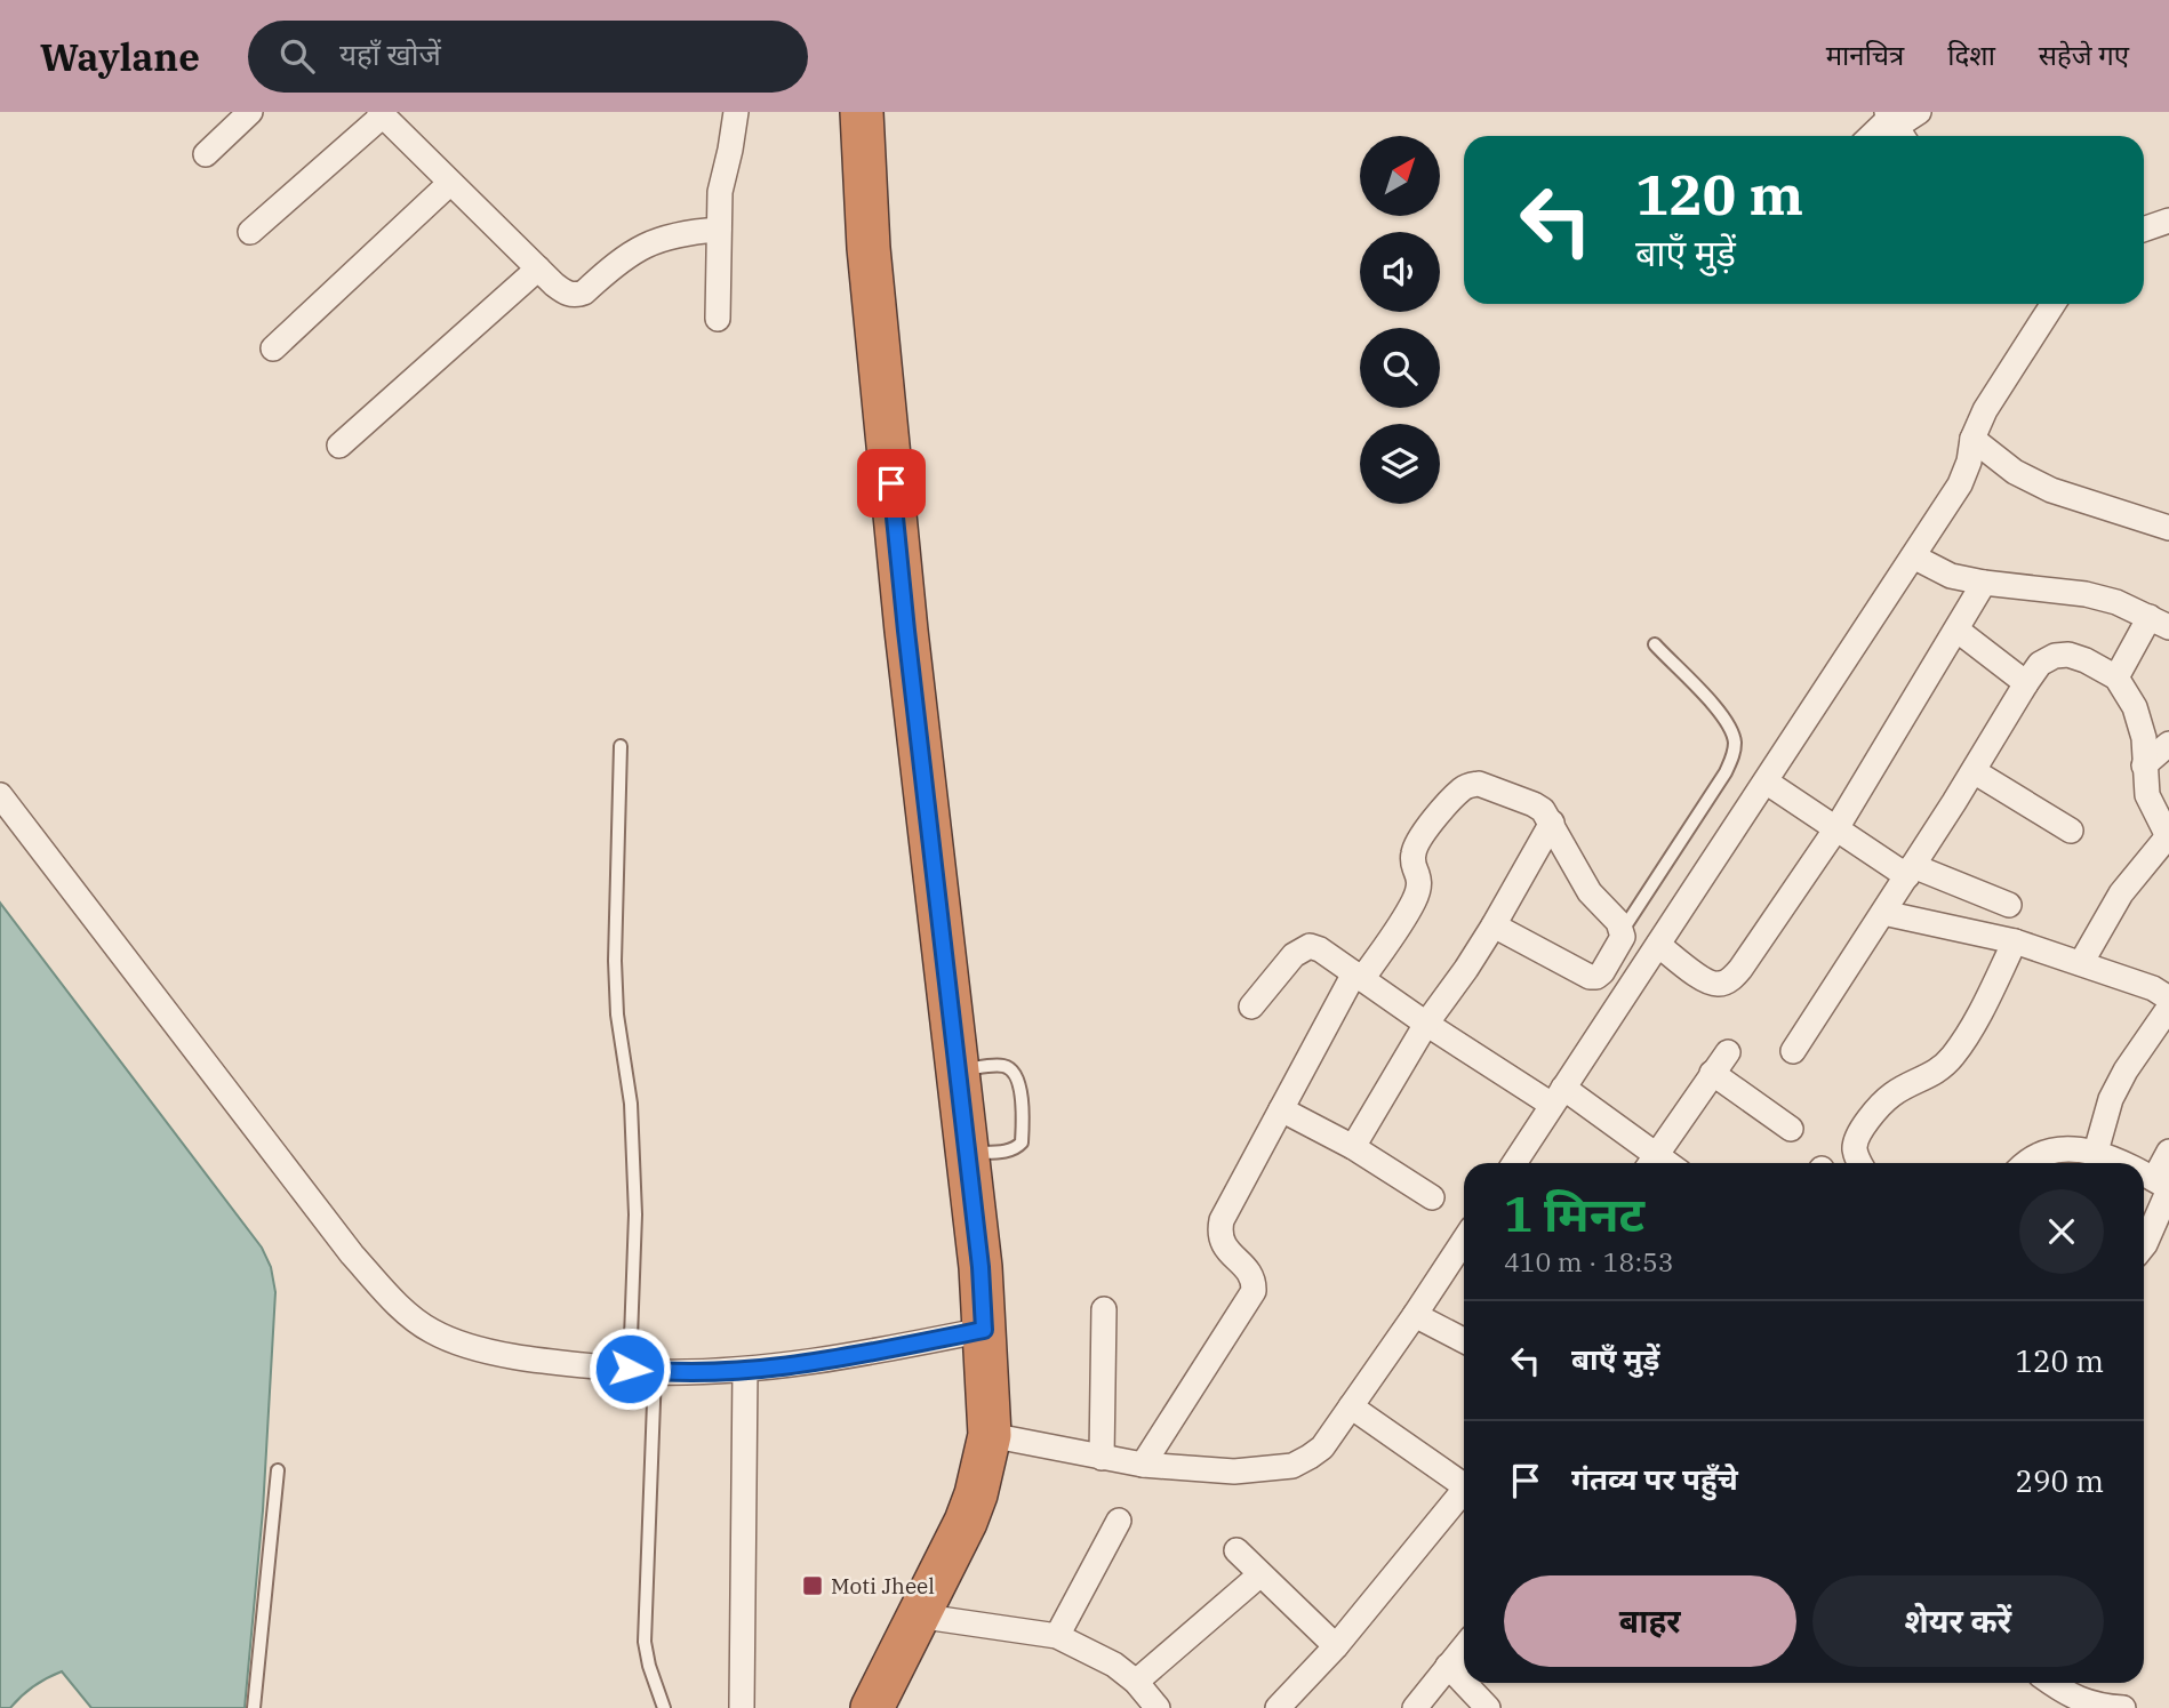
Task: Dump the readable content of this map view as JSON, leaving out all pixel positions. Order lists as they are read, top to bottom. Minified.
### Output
{"places":{"transit":["Moti Jheel"]},"north":"top right","page":{"header":"Waylane","search":"यहाँ खोजें","nav":["मानचित्र","दिशा","सहेजे गए"],"turn":["120 m","बाएँ मुड़ें"],"heading":["1 मिनट","410 m · 18:53"],"list":[{"name":"बाएँ मुड़ें","value":"120 m"},{"name":"गंतव्य पर पहुँचे","value":"290 m"}],"buttons":["बाहर","शेयर करें"]}}
